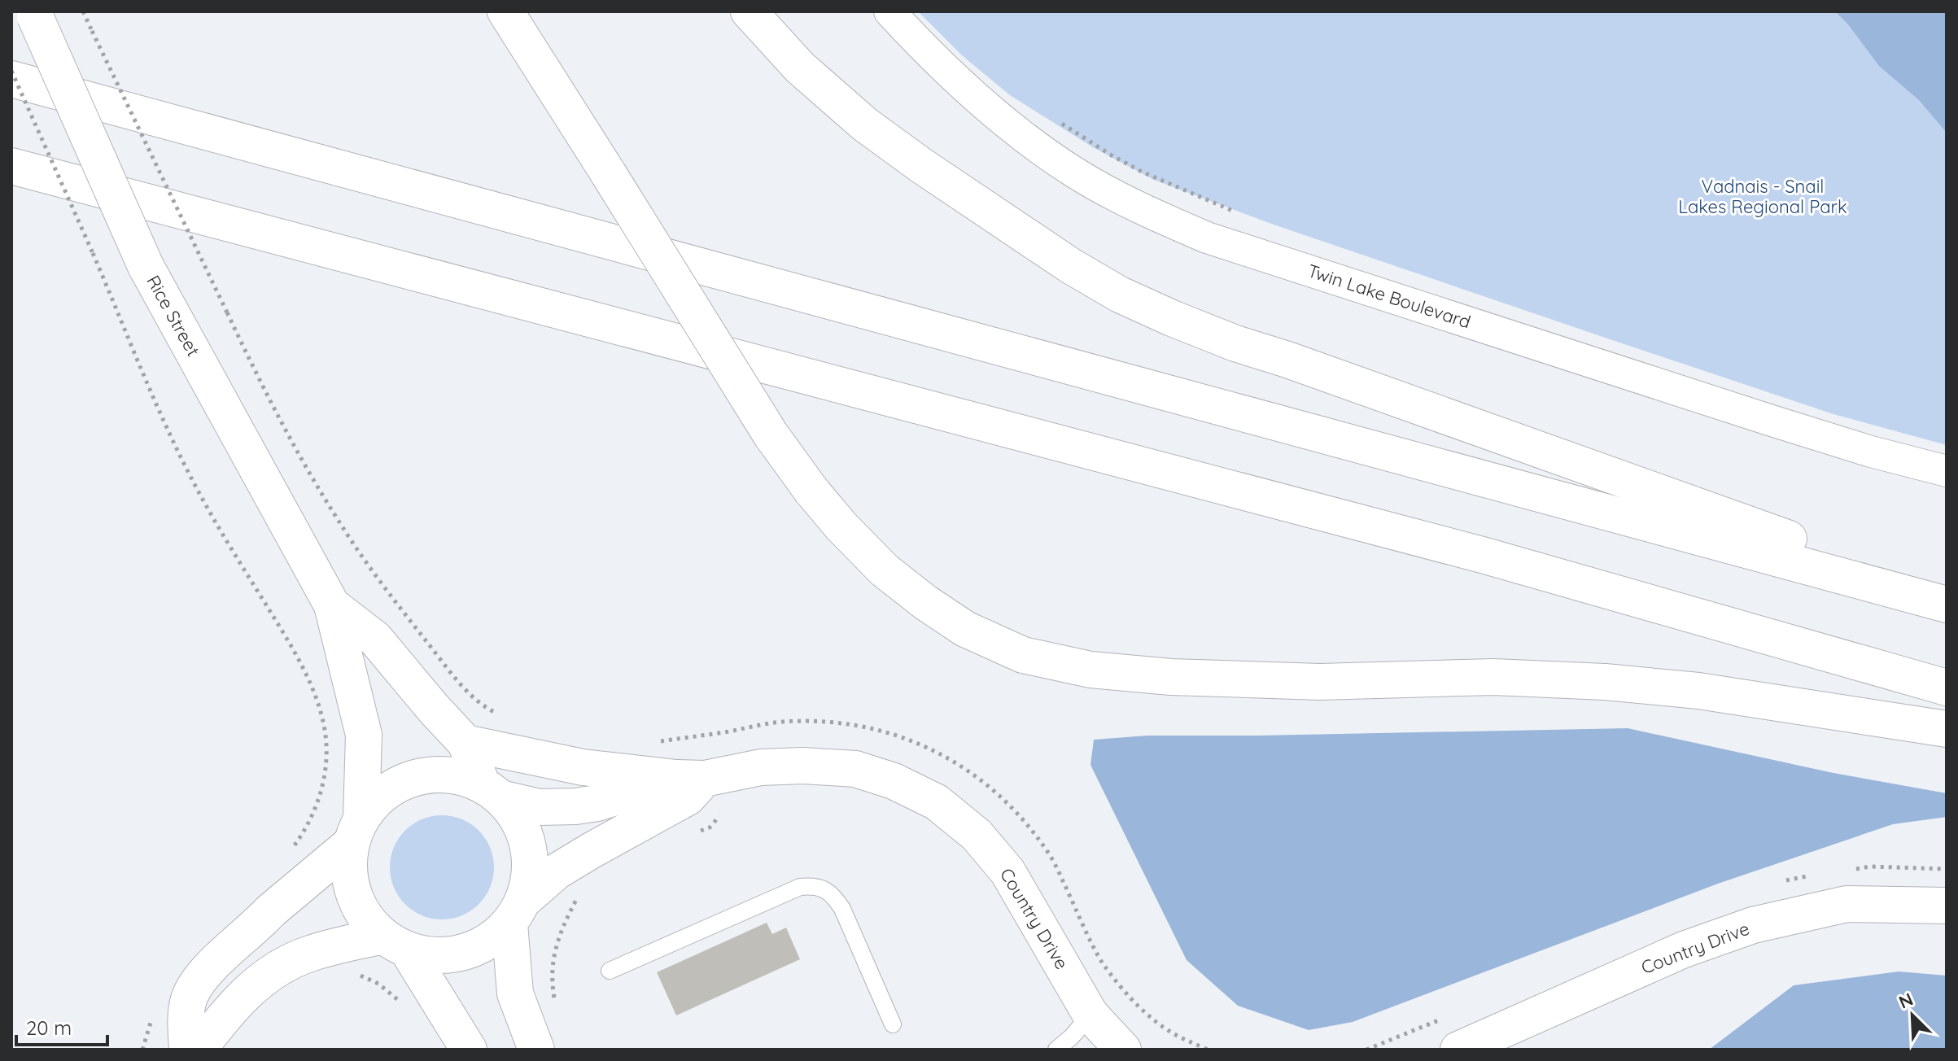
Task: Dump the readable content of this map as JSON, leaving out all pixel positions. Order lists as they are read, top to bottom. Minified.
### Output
{"streets":{"main road":["Rice Street","Country Drive"],"street":["Twin Lake Boulevard"]},"crossings":[["Rice Street","Country Drive"]],"parks":["Vadnais - Snail Lakes Regional Park"],"scale_bar":"20 m","north":"top left"}
